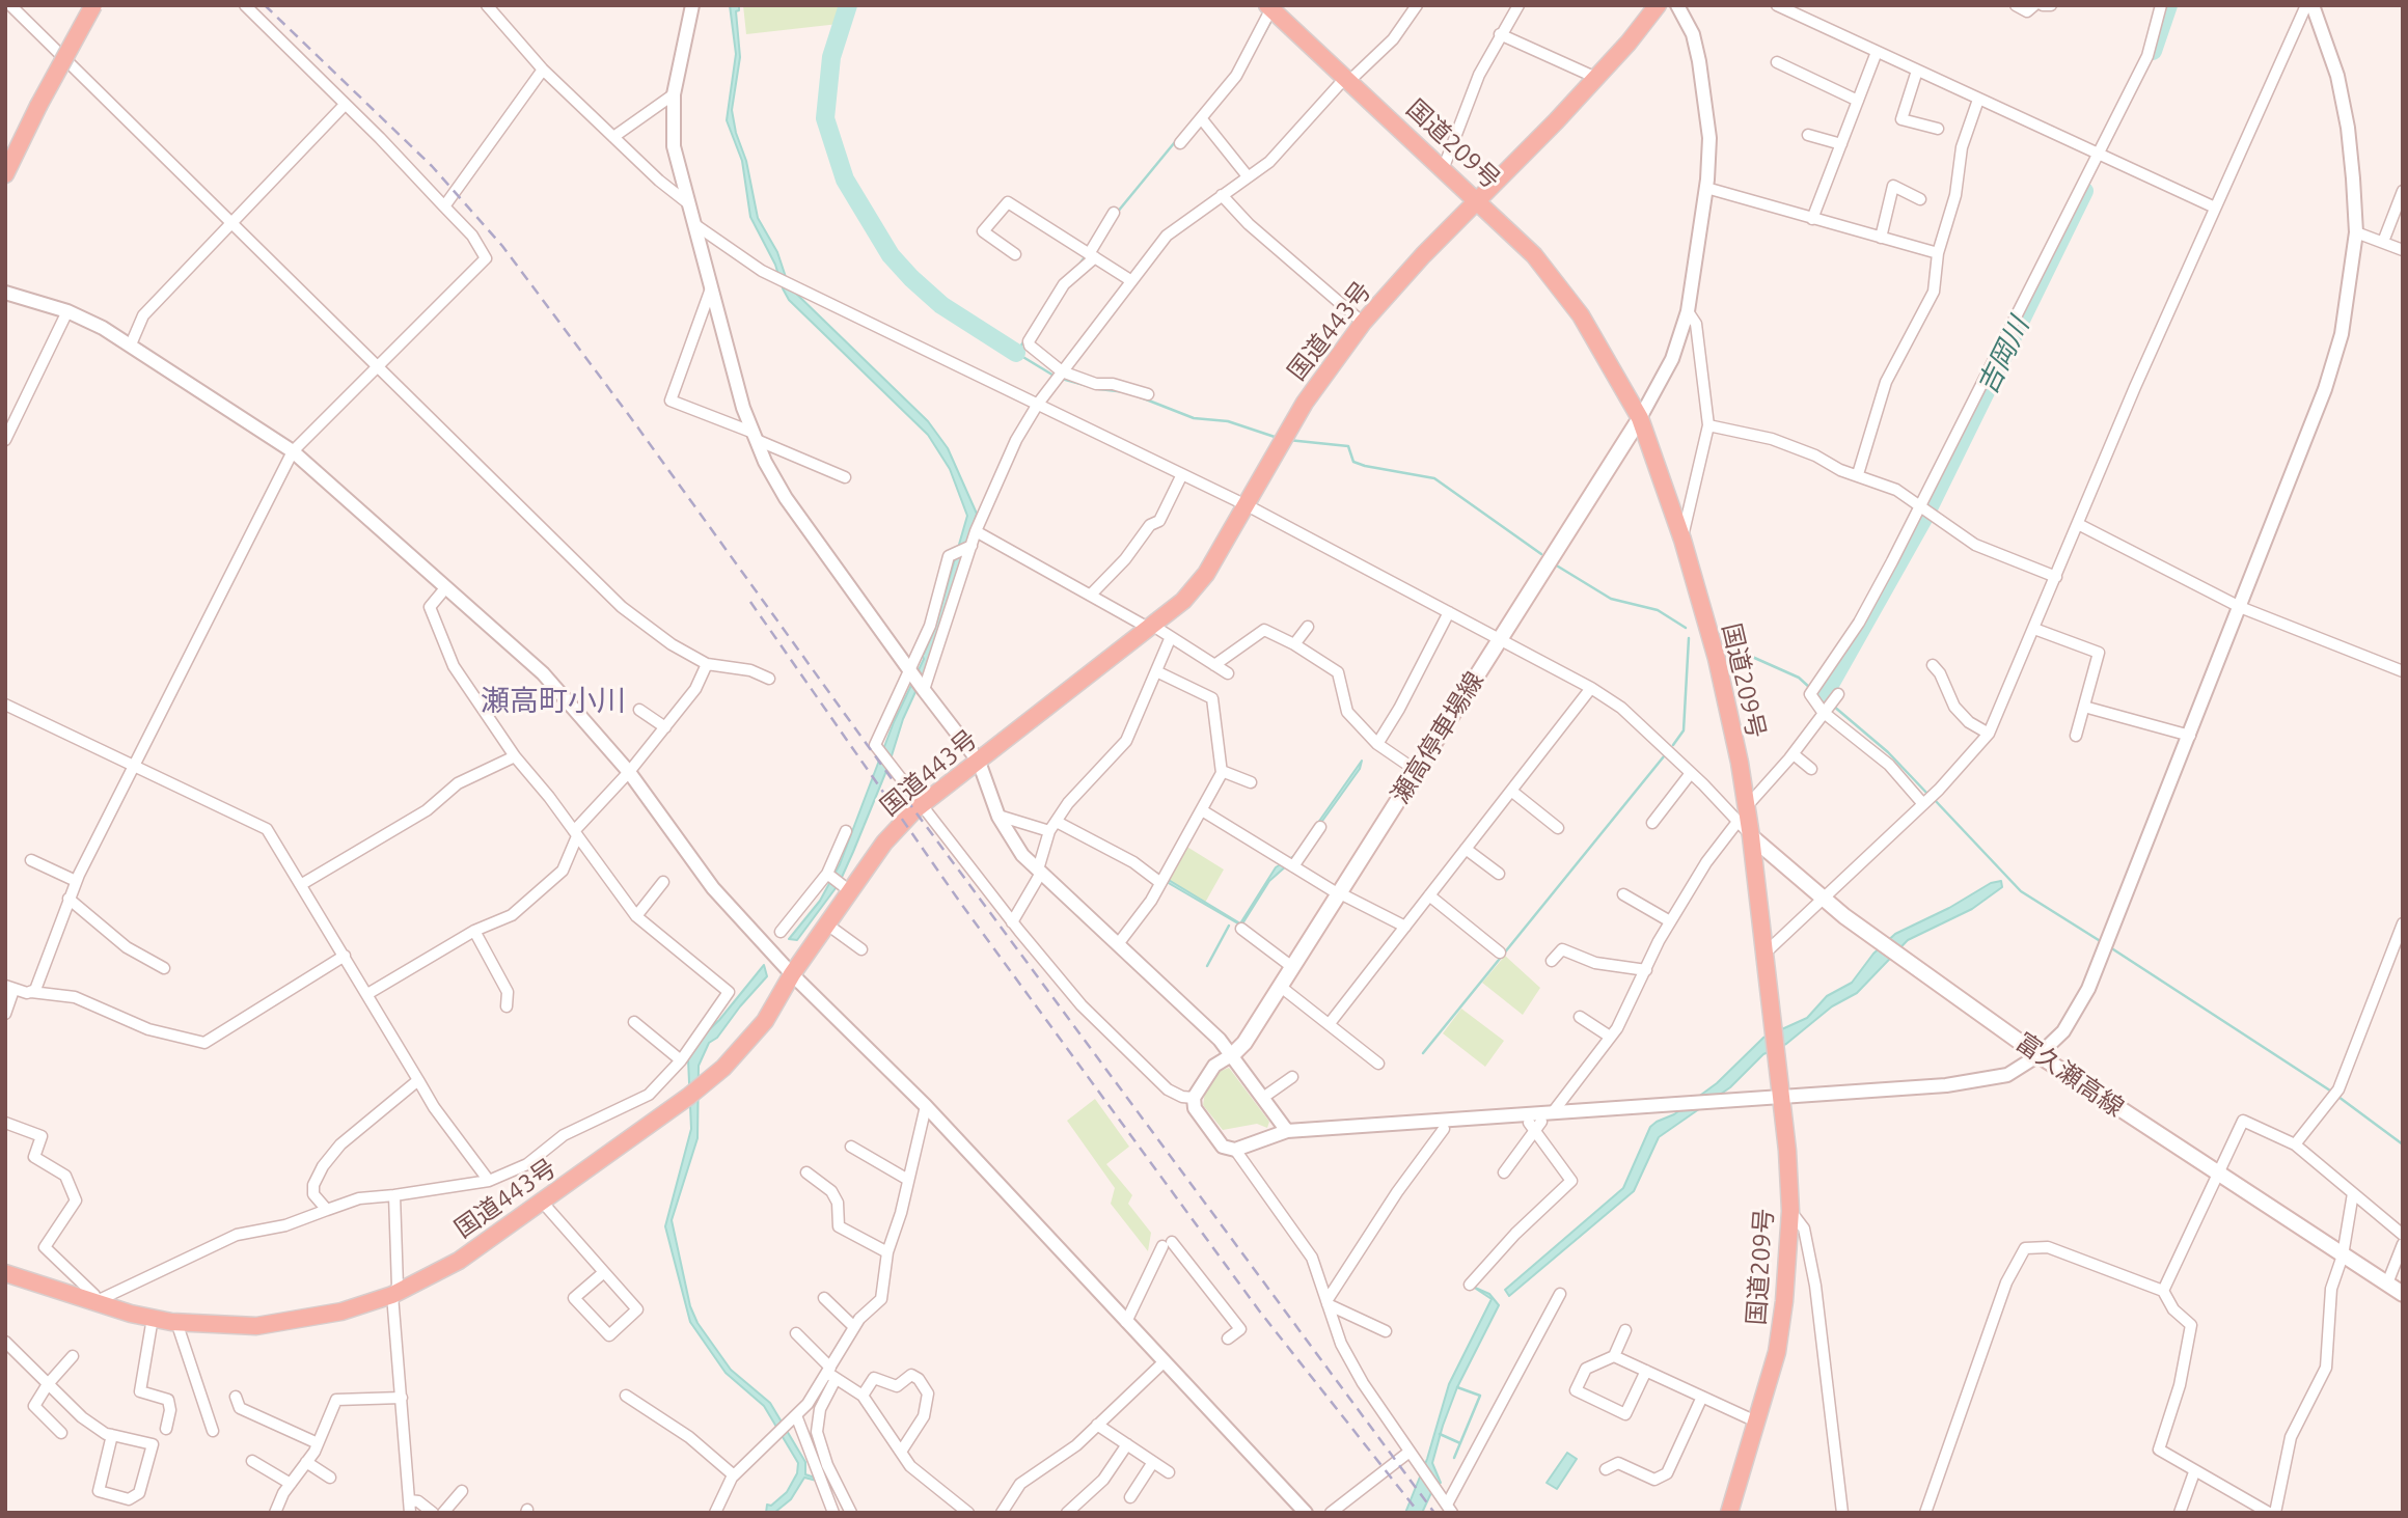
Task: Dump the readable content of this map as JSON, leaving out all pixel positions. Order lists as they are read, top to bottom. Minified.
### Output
{"streets":{"highway":["国道209号","国道443号"],"main road":["瀬高停車場線","富久瀬高線"]},"crossings":[["国道209号","国道443号"],["国道209号","瀬高停車場線"],["国道209号","富久瀬高線"]],"districts":["瀬高町小川"],"water":["吉岡川"]}
